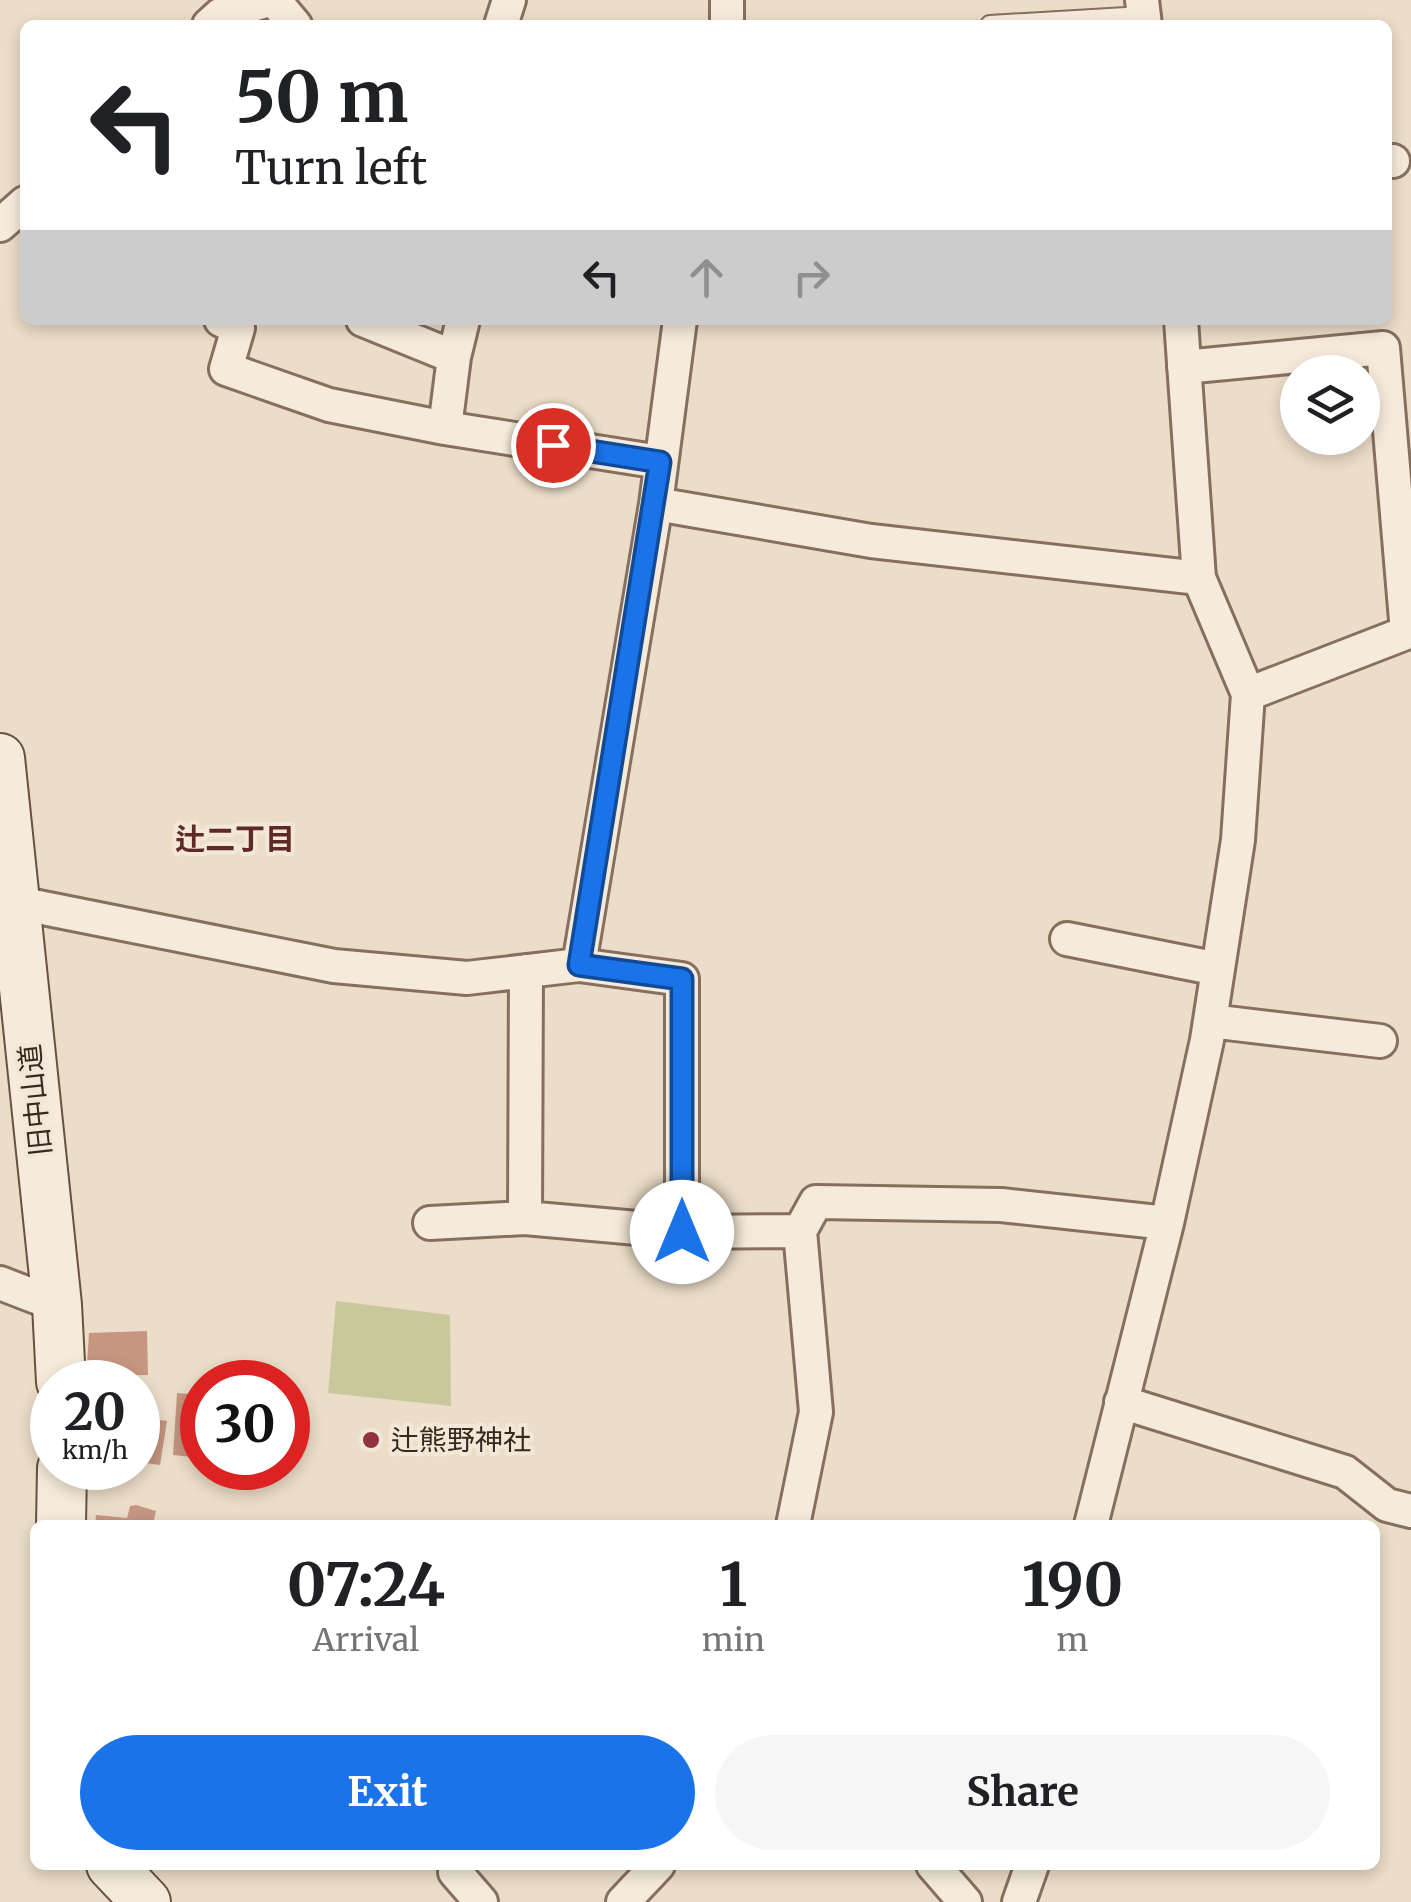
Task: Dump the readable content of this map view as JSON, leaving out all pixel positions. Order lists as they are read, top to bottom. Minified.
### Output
{"streets":{"street":["旧中山道"]},"districts":["辻二丁目"],"places":["辻熊野神社"],"page":{"turn":["50 m","Turn left"],"speed":"20 km/h","limit":"30","eta":["07:24","Arrival","1","min","190","m"],"buttons":["Exit","Share"]}}
